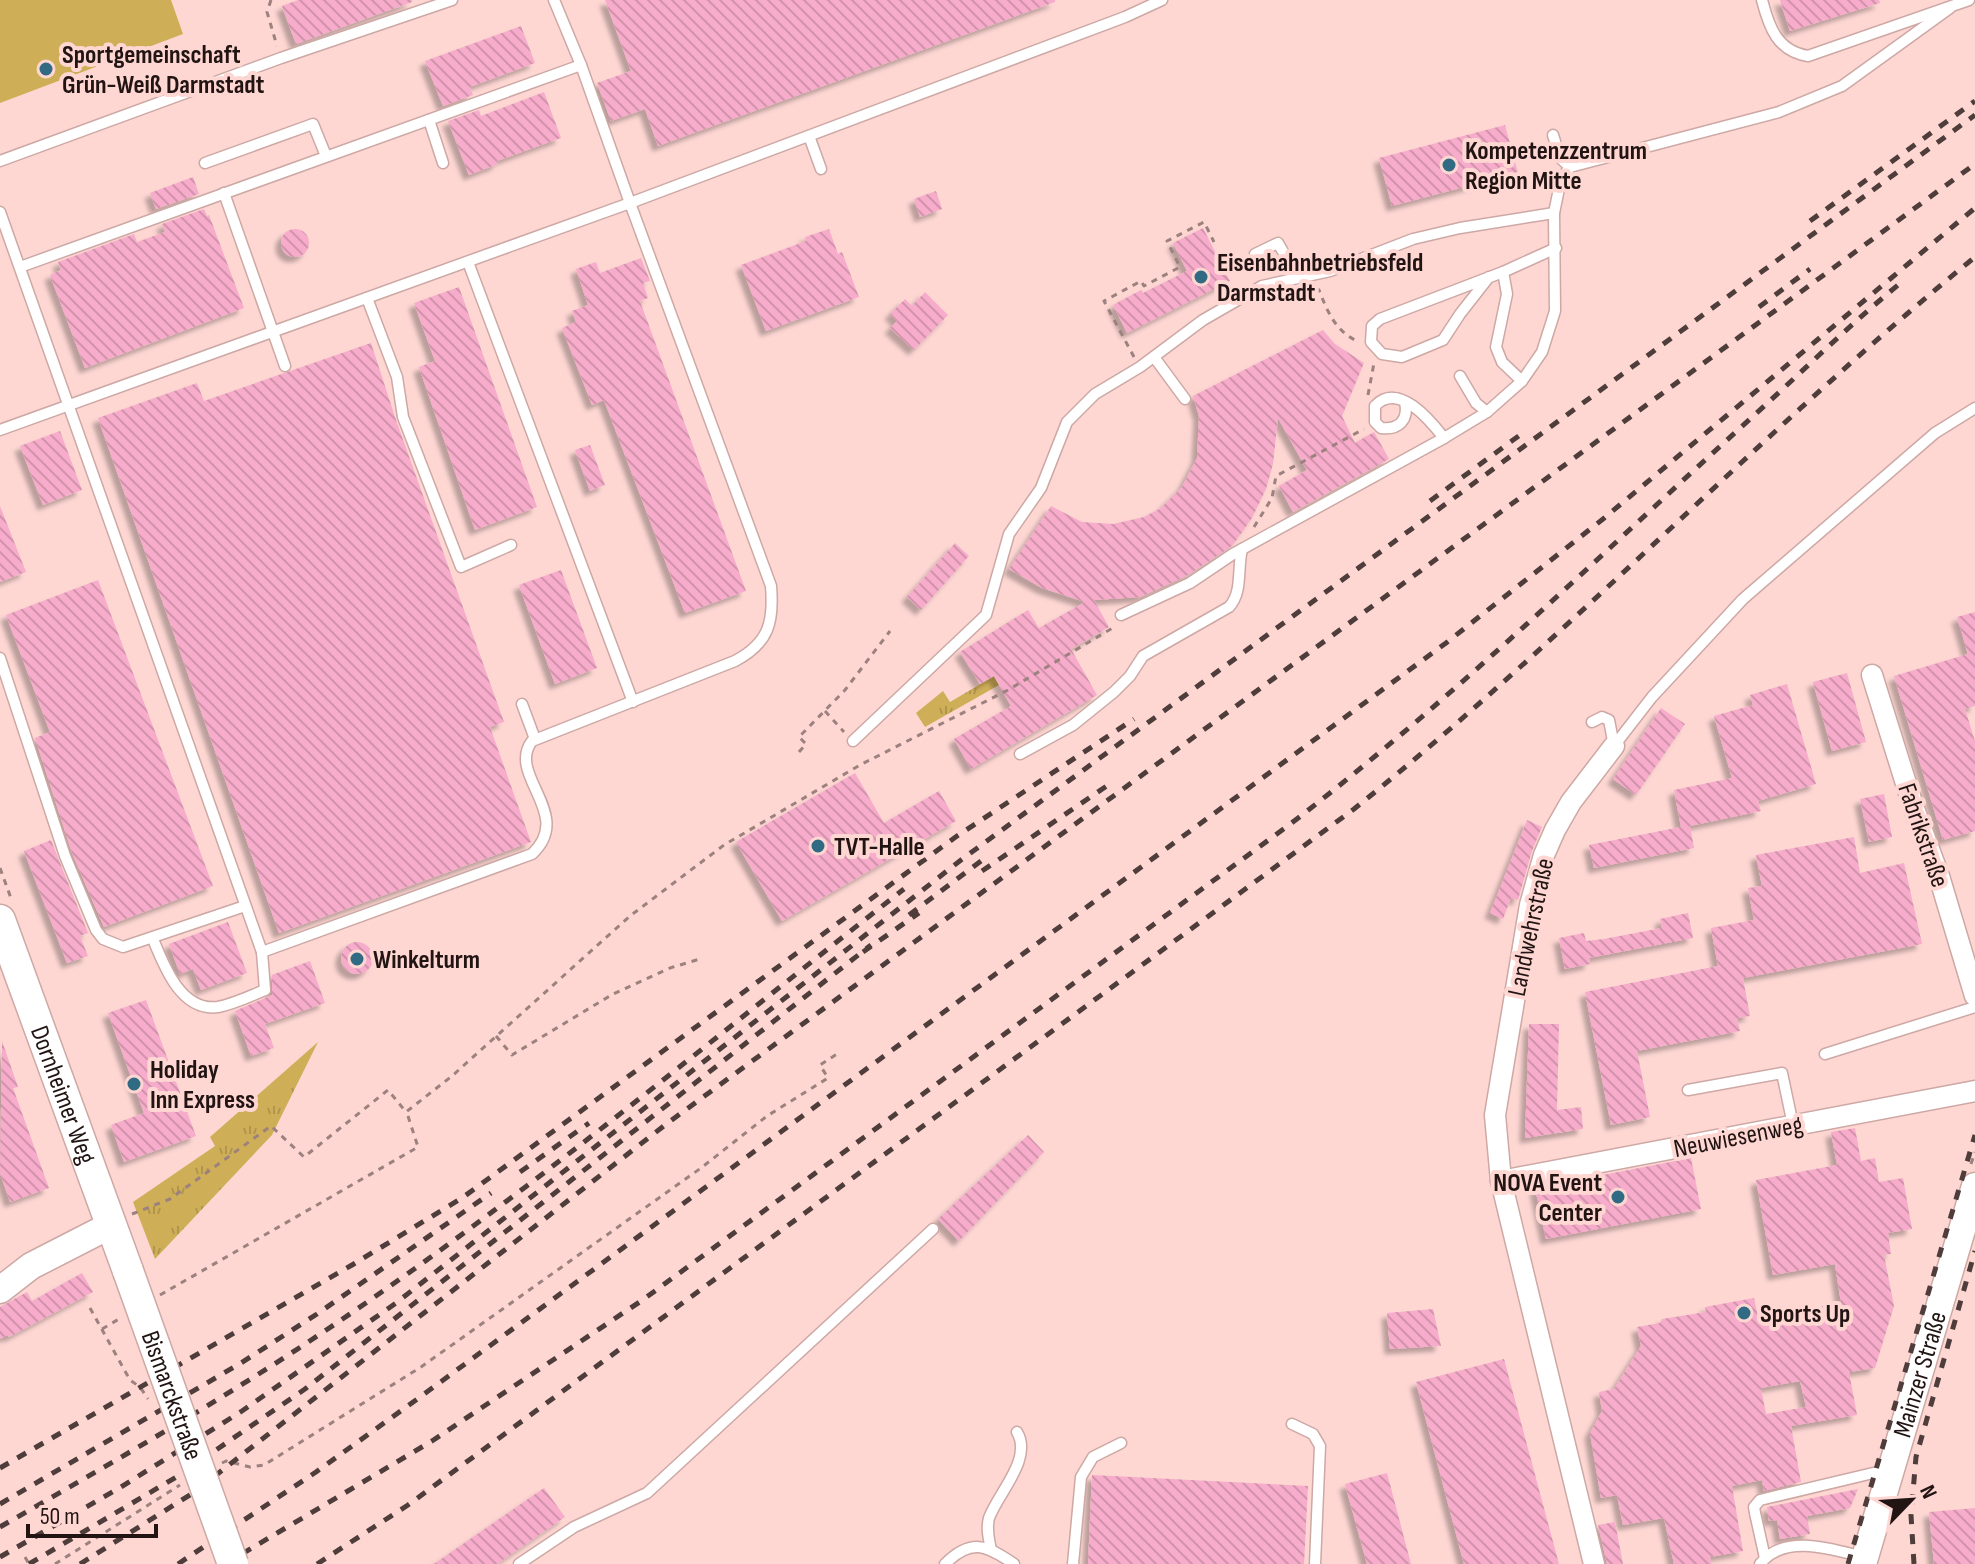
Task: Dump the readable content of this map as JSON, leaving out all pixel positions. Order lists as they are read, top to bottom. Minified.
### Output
{"streets":{"main road":["Dornheimer Weg","Bismarckstraße"],"street":["Fabrikstraße","Landwehrstraße","Neuwiesenweg","Mainzer Straße"]},"crossings":[["Landwehrstraße","Neuwiesenweg"],["Dornheimer Weg","Bismarckstraße"]],"places":["Sportgemeinschaft Grün-Weiß Darmstadt","Kompetenzzentrum Region Mitte","Eisenbahnbetriebsfeld Darmstadt","TVT-Halle","Winkelturm","Holiday Inn Express","NOVA Event Center","Sports Up"],"scale_bar":"50 m","north":"top right"}
